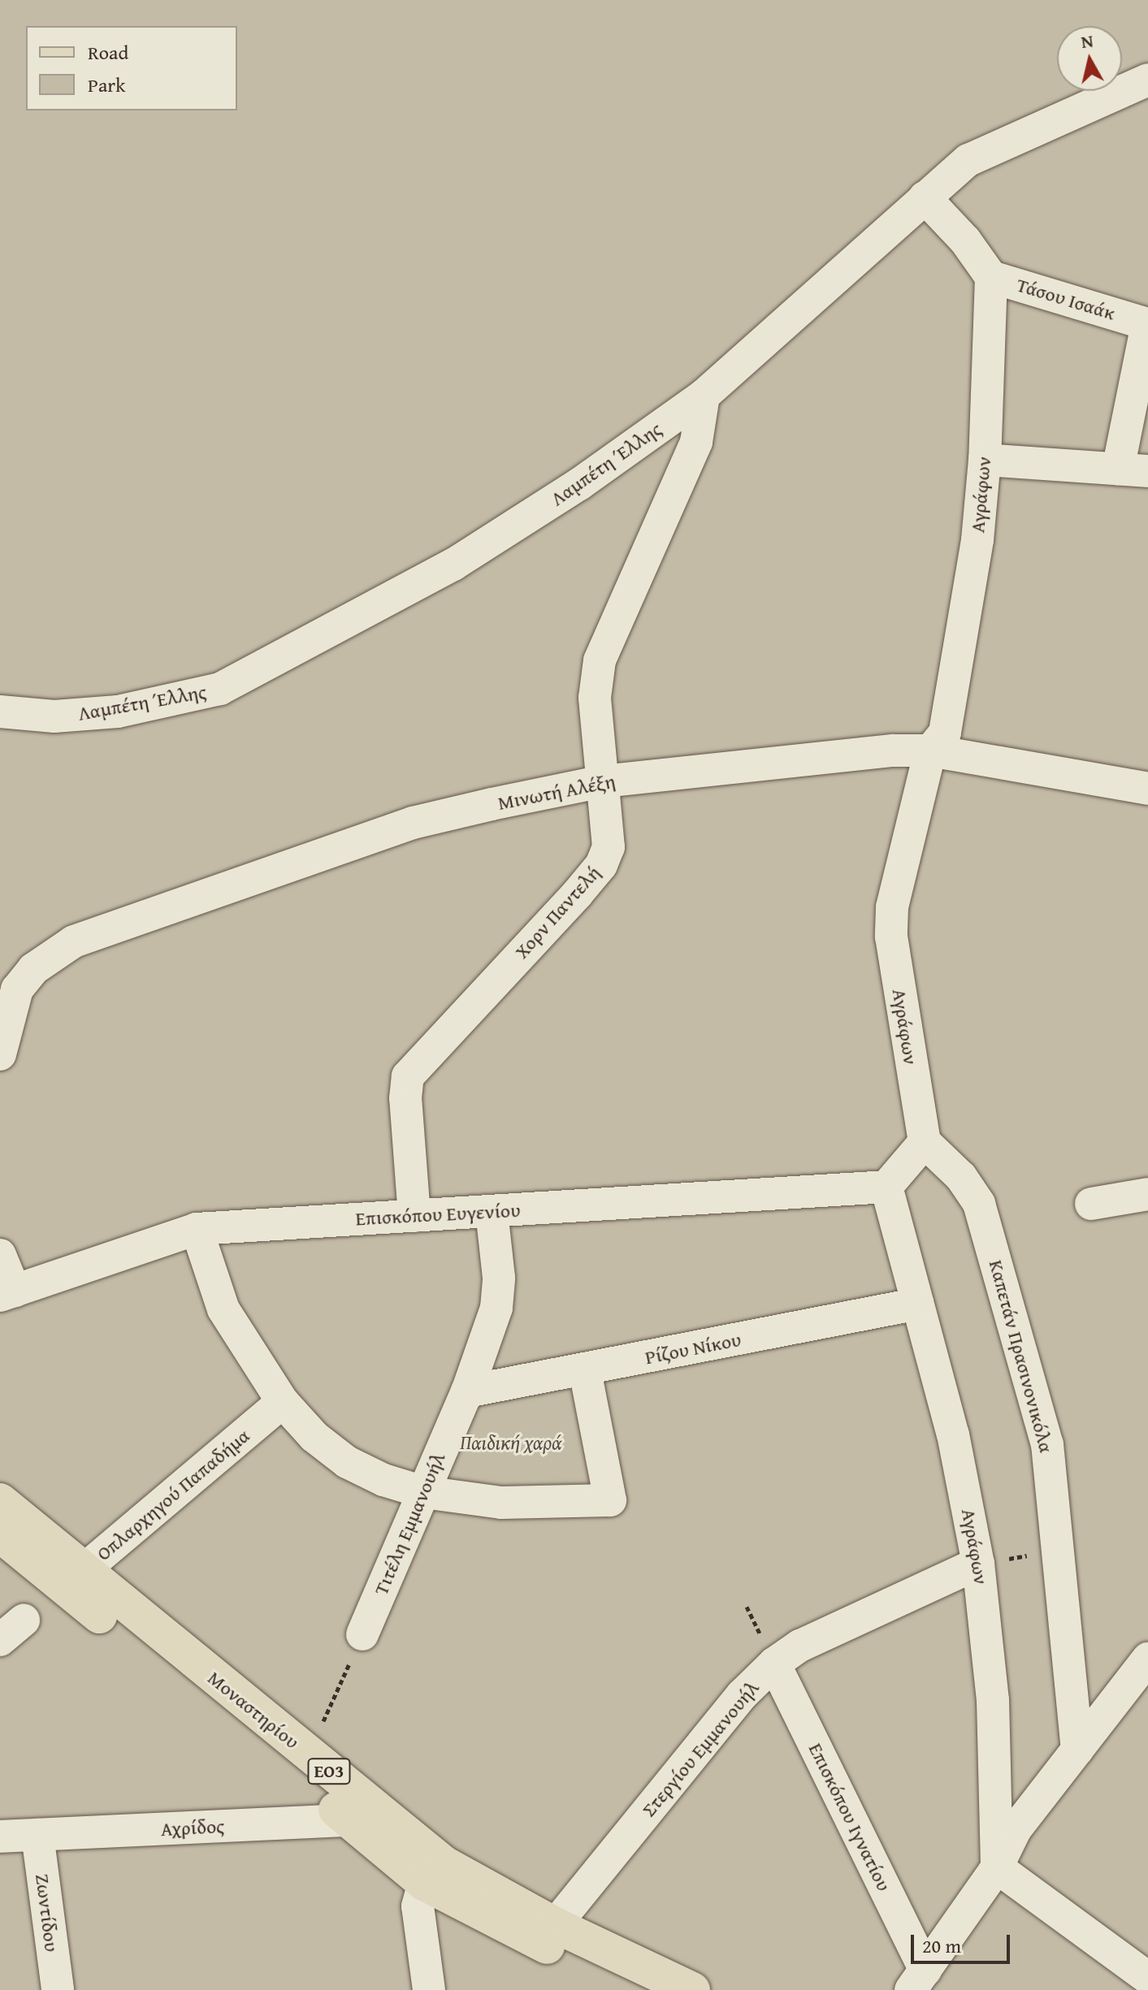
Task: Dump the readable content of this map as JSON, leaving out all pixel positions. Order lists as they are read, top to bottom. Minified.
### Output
{"streets":{"main road":["Μοναστηρίου","ΕΟ3"],"street":["Τάσου Ισαάκ","Λαμπέτη Έλλης","Αγράφων","Μινωτή Αλέξη","Χορν Παντελή","Επισκόπου Ευγενίου","Ρίζου Νίκου","Καπετάν Πρασινονικόλα","Οπλαρχηγού Παπαδήμα","Τιτέλη Εμμανουήλ","Στεργίου Εμμανουήλ","Επισκόπου Ιγνατίου","Αχρίδος","Ζωντίδου"]},"crossings":[["Τάσου Ισαάκ","Αγράφων"],["Λαμπέτη Έλλης","Χορν Παντελή"],["Αγράφων","Μινωτή Αλέξη"],["Αγράφων","Επισκόπου Ευγενίου"],["Αγράφων","Ρίζου Νίκου"],["Αγράφων","Καπετάν Πρασινονικόλα"],["Αγράφων","Στεργίου Εμμανουήλ"],["Μινωτή Αλέξη","Χορν Παντελή"],["Χορν Παντελή","Επισκόπου Ευγενίου"],["Επισκόπου Ευγενίου","Τιτέλη Εμμανουήλ"],["Ρίζου Νίκου","Τιτέλη Εμμανουήλ"],["Οπλαρχηγού Παπαδήμα","Μοναστηρίου"],["Μοναστηρίου","Στεργίου Εμμανουήλ"],["Μοναστηρίου","Αχρίδος"],["Στεργίου Εμμανουήλ","Επισκόπου Ιγνατίου"],["Αχρίδος","Ζωντίδου"]],"parks":["Παιδική χαρά"],"legend":["Road","Park"],"scale_bar":"20 m","north":"top"}
